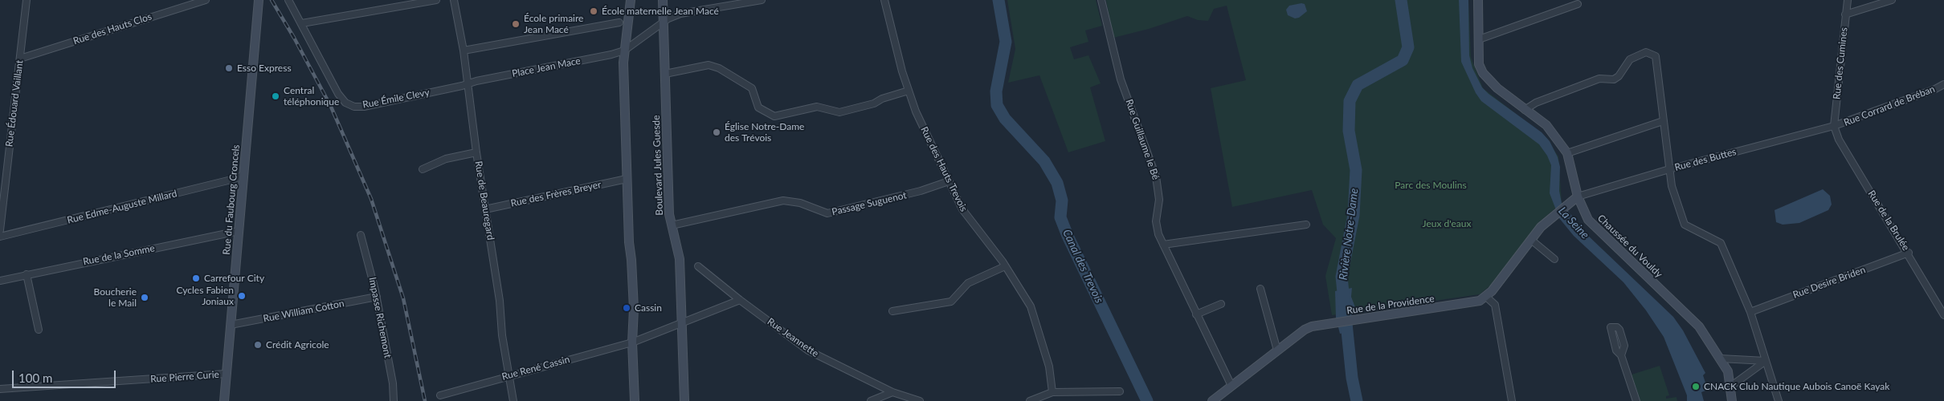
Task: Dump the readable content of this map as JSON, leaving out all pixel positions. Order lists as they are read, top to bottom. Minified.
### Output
{"streets":{"street":["Rue des Hauts Clos","Rue des Cumines","Place Jean Mace","Rue Émile Clevy","Rue Édouard Vaillant","Rue Corrard de Bréban","Rue Guillaume le Bé","Rue des Buttes","Boulevard Jules Guesde","Rue des Hauts Trevois","Rue des Frères Breyer","Rue du Faubourg Croncels","Rue de Beauregard","Passage Suguenot","Rue Edme-Auguste Millard","Rue de la Brulée","Chaussée du Vouldy","Rue de la Somme","Rue Desire Briden","Rue de la Providence","Rue William Cotton","Impasse Richemont","Rue Jeannette","Rue René Cassin","Rue Pierre Curie"]},"crossings":[["Rue des Hauts Clos","Rue Édouard Vaillant"],["Rue des Cumines","Rue Corrard de Bréban"],["Rue des Cumines","Rue des Buttes"],["Rue des Cumines","Rue de la Brulée"],["Place Jean Mace","Rue Émile Clevy"],["Place Jean Mace","Rue de Beauregard"],["Rue Émile Clevy","Rue de Beauregard"],["Rue Corrard de Bréban","Rue des Buttes"],["Rue Corrard de Bréban","Rue de la Brulée"],["Rue Guillaume le Bé","Rue de la Providence"],["Rue des Buttes","Rue de la Brulée"],["Rue des Buttes","Chaussée du Vouldy"],["Boulevard Jules Guesde","Passage Suguenot"],["Boulevard Jules Guesde","Rue René Cassin"],["Rue des Hauts Trevois","Passage Suguenot"],["Rue des Frères Breyer","Rue de Beauregard"],["Rue du Faubourg Croncels","Rue Edme-Auguste Millard"],["Rue du Faubourg Croncels","Rue de la Somme"],["Rue du Faubourg Croncels","Rue William Cotton"],["Rue du Faubourg Croncels","Rue Pierre Curie"],["Rue de Beauregard","Rue René Cassin"],["Rue de la Brulée","Rue Desire Briden"],["Rue William Cotton","Impasse Richemont"],["Rue Jeannette","Rue René Cassin"]],"water":["La Seine","Rivière Notre-Dame","Canal des Trevois"],"parks":["Parc des Moulins","Jeux d'eaux"],"places":["École maternelle Jean Macé","École primaire Jean Macé","Esso Express","Central téléphonique","Église Notre-Dame des Trévois","Carrefour City","Cycles Fabien Joniaux","Boucherie le Mail","Cassin","Crédit Agricole","CNACK Club Nautique Aubois Canoë Kayak"],"scale_bar":"100 m"}
